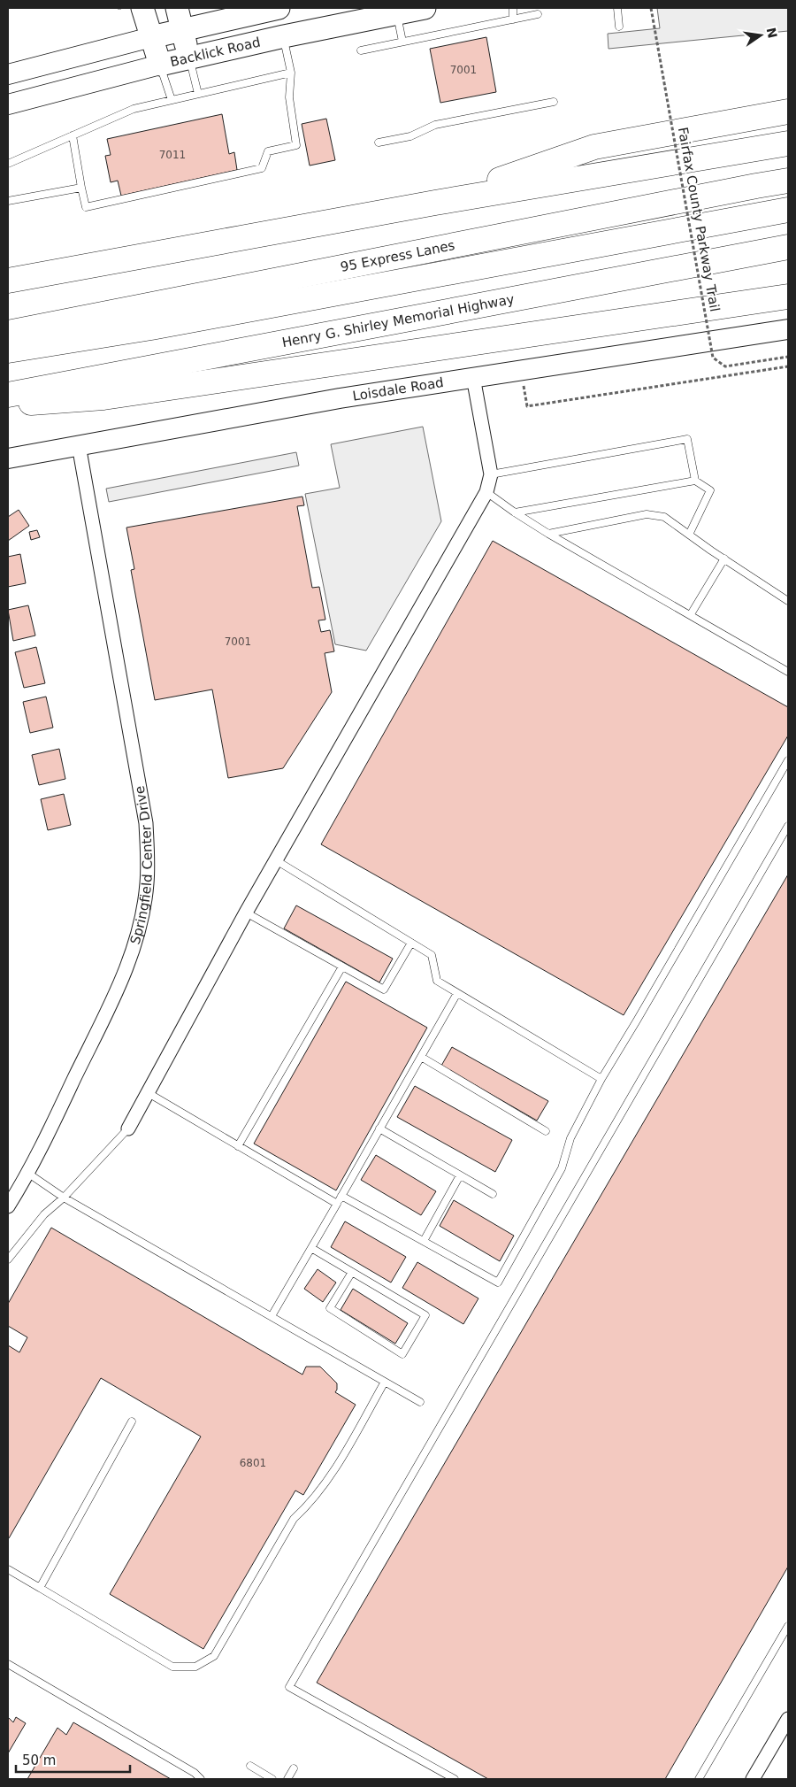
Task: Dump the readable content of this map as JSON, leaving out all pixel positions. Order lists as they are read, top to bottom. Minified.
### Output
{"streets":{"highway":["95 Express Lanes","Henry G. Shirley Memorial Highway"],"main road":["Backlick Road","Loisdale Road"],"street":["Springfield Center Drive"],"path":["Fairfax County Parkway Trail"]},"crossings":[["Loisdale Road","Springfield Center Drive"]],"house_numbers":["7001","7011","7001","6801"],"scale_bar":"50 m","north":"right"}
